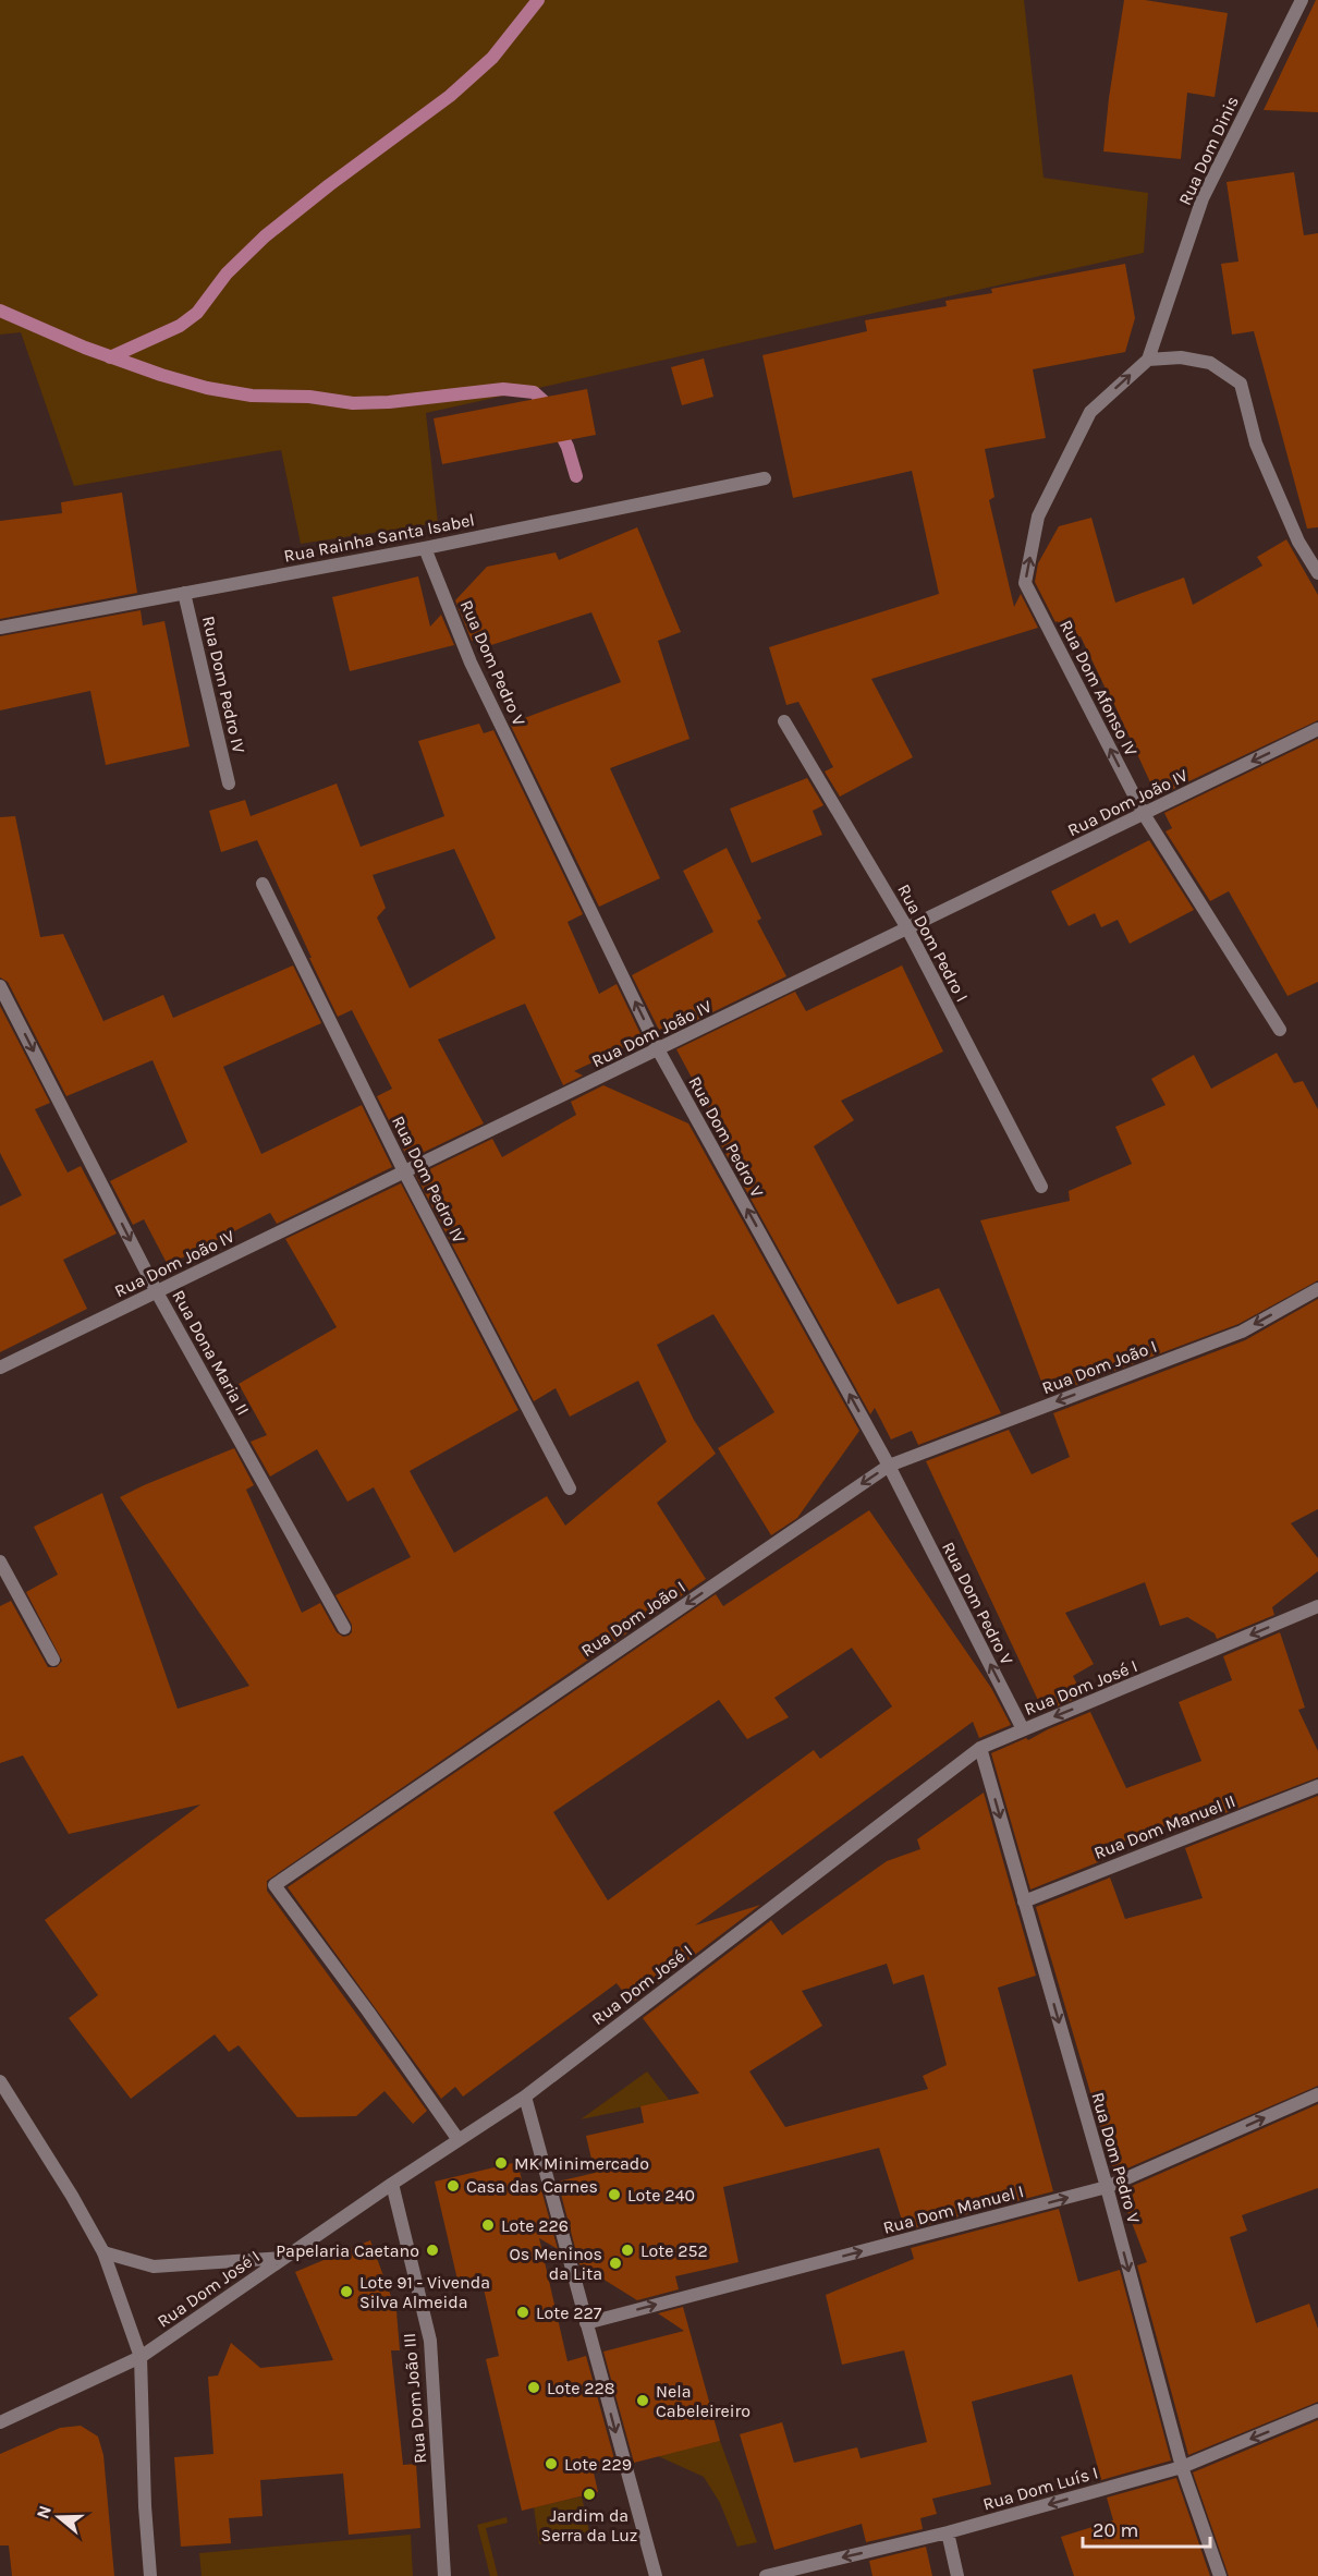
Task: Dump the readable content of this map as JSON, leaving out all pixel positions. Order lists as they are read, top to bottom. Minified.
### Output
{"streets":{"street":["Rua Dom Dinis","Rua Rainha Santa Isabel","Rua Dom Pedro V","Rua Dom Pedro IV","Rua Dom Afonso IV","Rua Dom João IV","Rua Dom Pedro I","Rua Dona Maria II","Rua Dom João I","Rua Dom José I","Rua Dom Manuel II","Rua Dom Manuel I","Rua Dom João III","Rua Dom Luís I"]},"crossings":[["Rua Dom Dinis","Rua Dom Afonso IV"],["Rua Rainha Santa Isabel","Rua Dom Pedro V"],["Rua Rainha Santa Isabel","Rua Dom Pedro IV"],["Rua Dom Pedro V","Rua Dom João IV"],["Rua Dom Pedro V","Rua Dom João I"],["Rua Dom Pedro V","Rua Dom José I"],["Rua Dom Pedro V","Rua Dom Manuel II"],["Rua Dom Pedro V","Rua Dom Manuel I"],["Rua Dom Pedro V","Rua Dom Luís I"],["Rua Dom Pedro IV","Rua Dom João IV"],["Rua Dom Afonso IV","Rua Dom João IV"],["Rua Dom João IV","Rua Dom Pedro I"],["Rua Dom João IV","Rua Dona Maria II"],["Rua Dom João I","Rua Dom José I"],["Rua Dom José I","Rua Dom João III"]],"one_way":["Rua Dom Afonso IV","Rua Dona Maria II","Rua Dom Manuel I","Rua Dom Luís I"],"places":["MK Minimercado","Casa das Carnes","Lote 240","Lote 226","Papelaria Caetano","Lote 252","Os Meninos da Lita","Lote 91 - Vivenda Silva Almeida","Lote 227","Lote 228","Nela Cabeleireiro","Lote 229","Jardim da Serra da Luz"],"scale_bar":"20 m","north":"left"}
